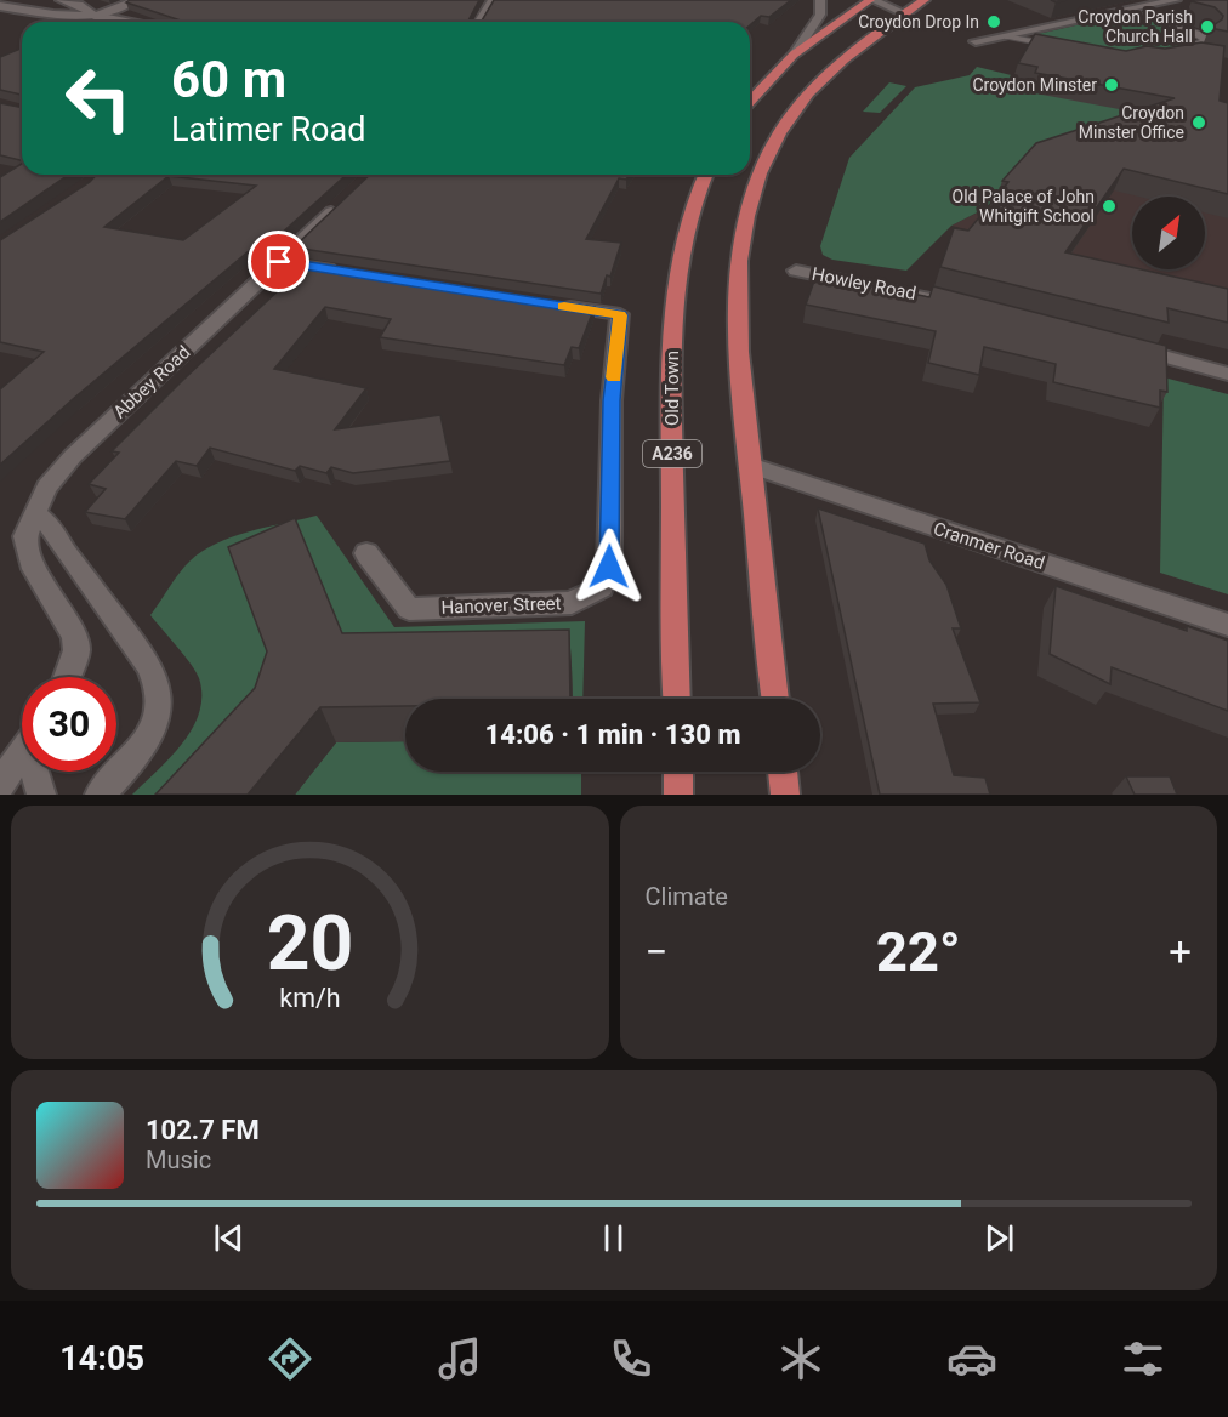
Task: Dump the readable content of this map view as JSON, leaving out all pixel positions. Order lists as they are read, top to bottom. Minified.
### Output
{"streets":{"main road":["Old Town","A236"],"street":["Howley Road","Abbey Road","Cranmer Road","Hanover Street"]},"places":["Croydon Drop In","Croydon Parish Church Hall","Croydon Minster","Croydon Minster Office","Old Palace of John Whitgift School"],"north":"top right","page":{"turn":["60 m","Latimer Road"],"limit":"30","trip":"14:06 · 1 min · 130 m","tile":"Climate","heat":["−","22°","+"],"song":["102.7 FM","Music"],"tabs":"14:05","gauge":["20","km/h"]}}
